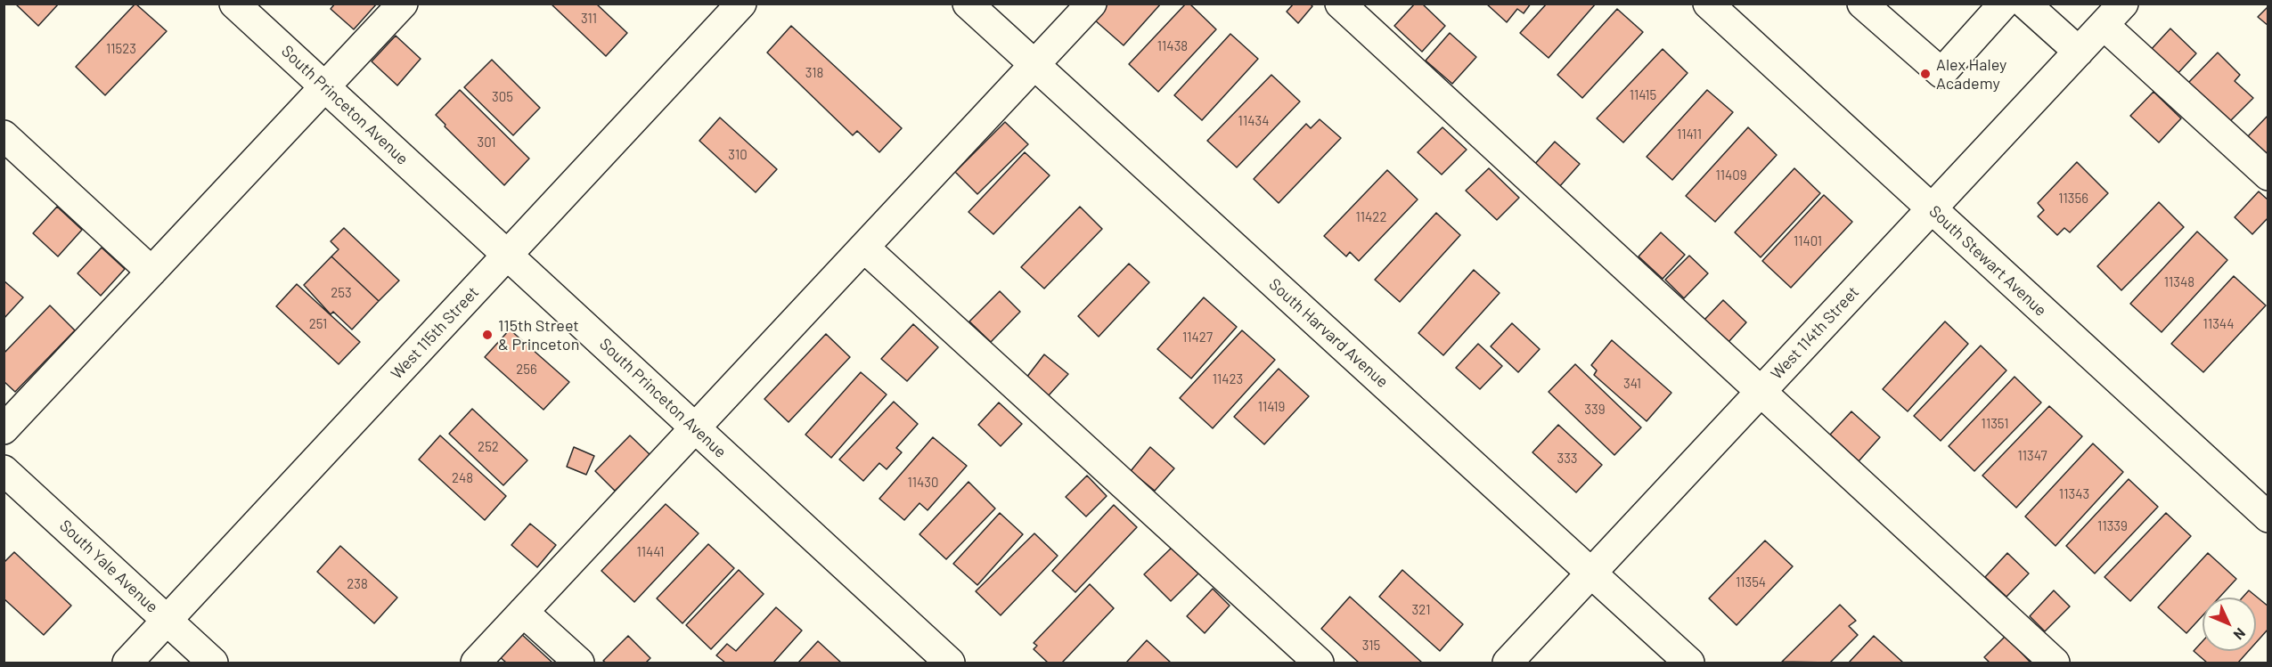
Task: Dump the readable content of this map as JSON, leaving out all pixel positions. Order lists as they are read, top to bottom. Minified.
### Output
{"streets":{"street":["South Princeton Avenue","South Stewart Avenue","West 115th Street","South Harvard Avenue","West 114th Street","South Yale Avenue"]},"crossings":[["South Princeton Avenue","West 115th Street"],["South Stewart Avenue","West 114th Street"],["West 115th Street","South Yale Avenue"],["South Harvard Avenue","West 114th Street"]],"places":["Alex Haley Academy","115th Street & Princeton"],"house_numbers":["311","11438","11523","318","11415","305","11434","11411","301","310","11409","11356","11422","11401","11348","253","251","11344","11427","256","11423","341","11419","339","11351","252","11347","333","248","11430","11343","11339","11441","11354","238","321","315"],"north":"bottom right"}
